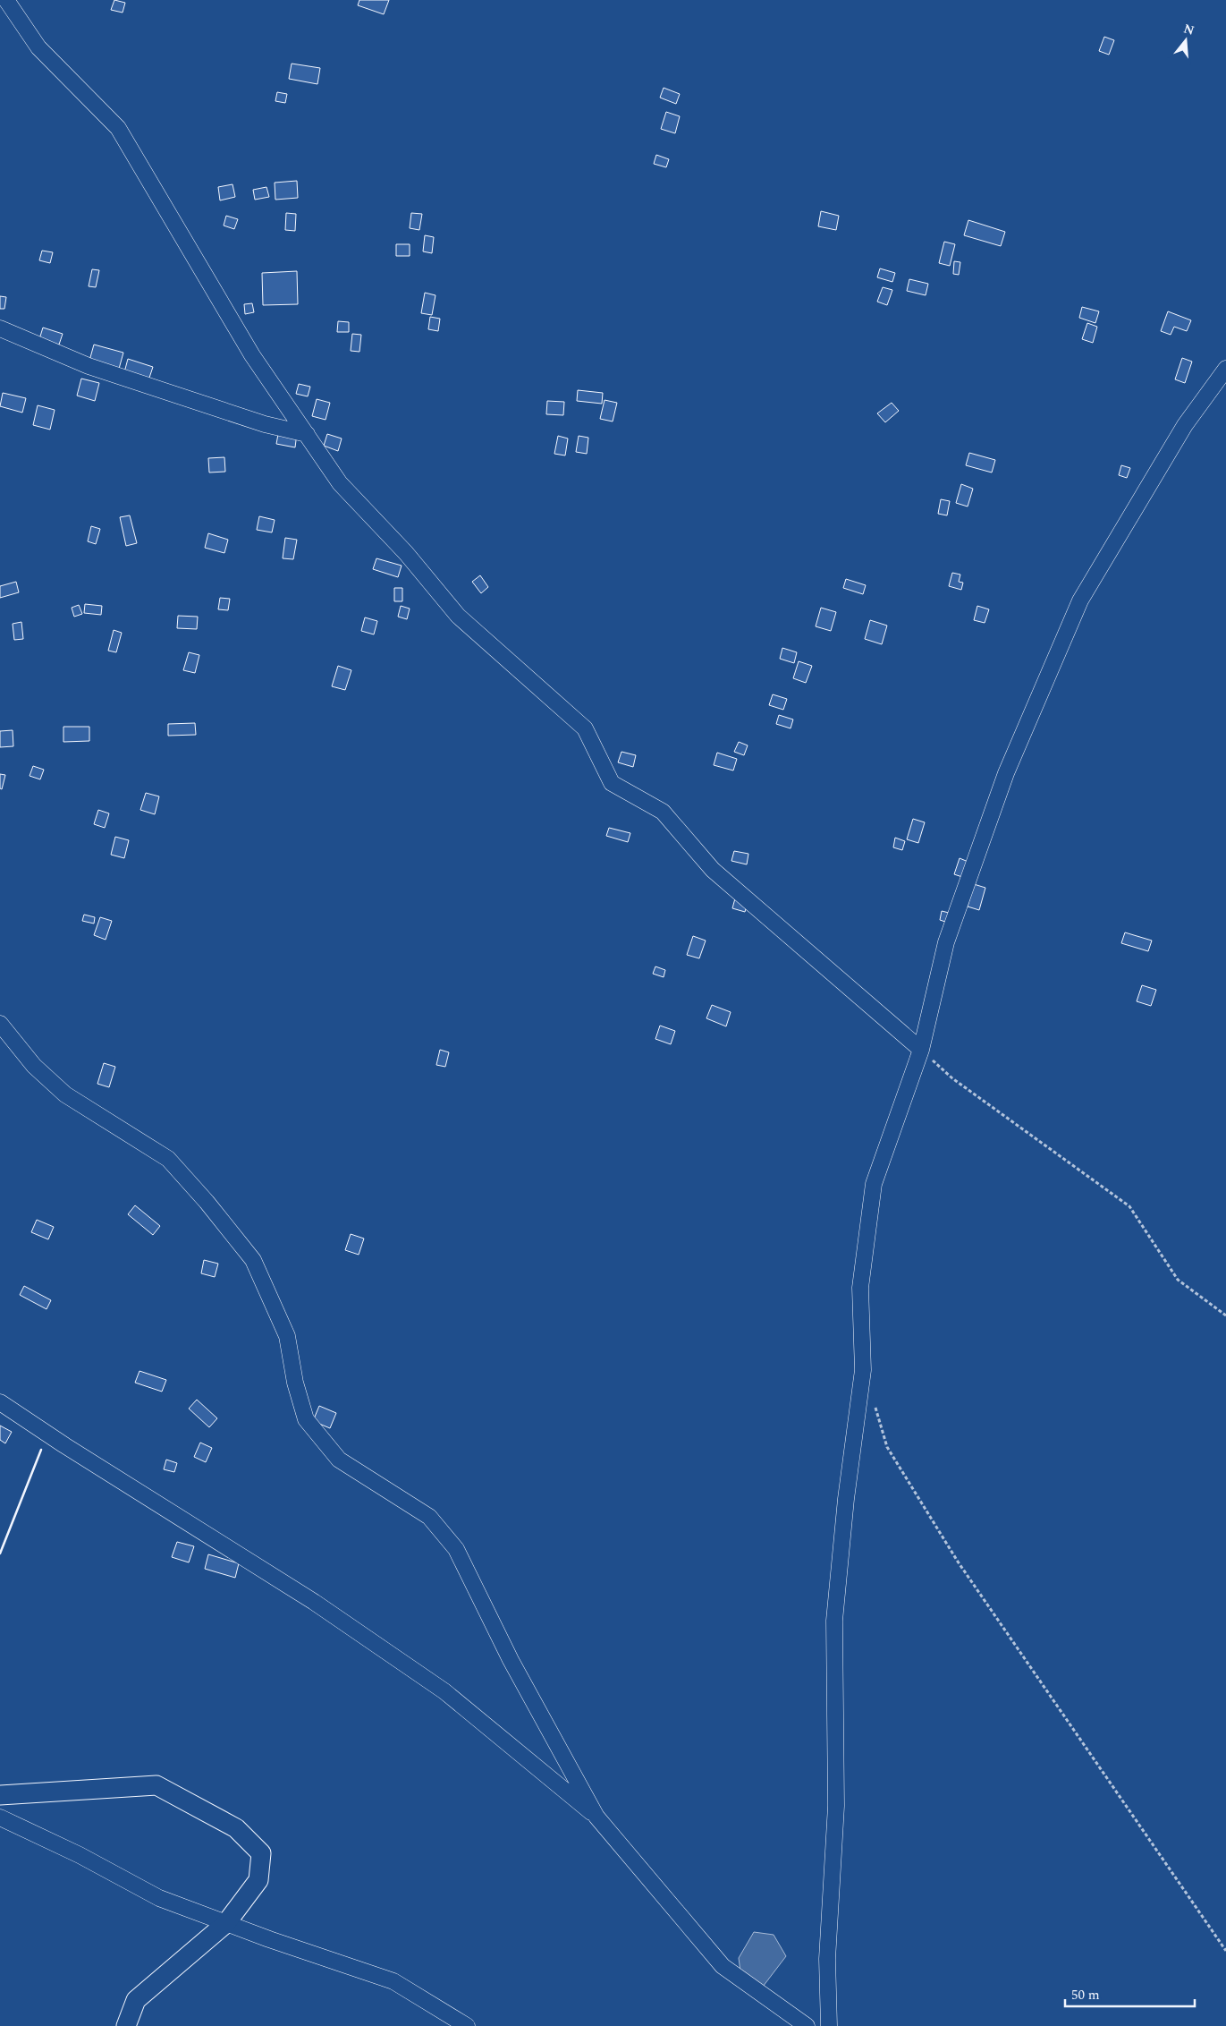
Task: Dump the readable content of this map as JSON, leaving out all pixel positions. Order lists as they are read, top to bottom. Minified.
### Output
{"scale_bar":"50 m","north":"top"}
